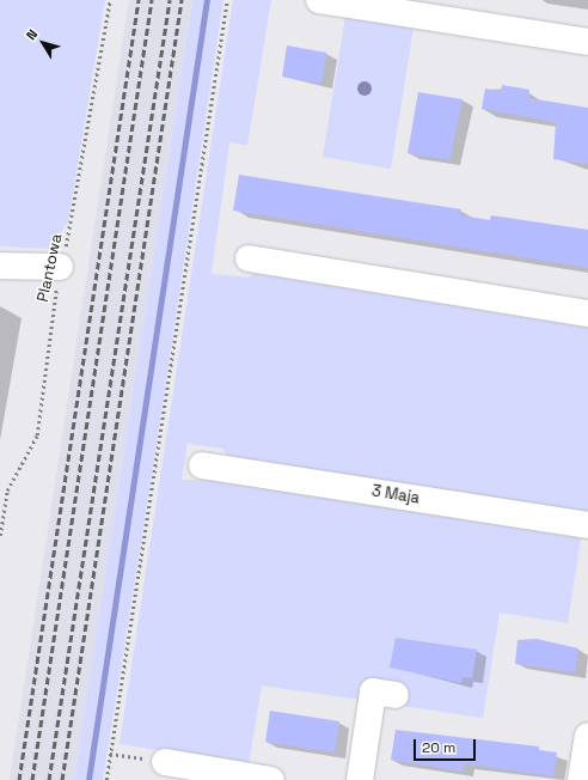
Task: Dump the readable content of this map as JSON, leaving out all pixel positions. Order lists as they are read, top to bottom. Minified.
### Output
{"streets":{"street":["3 Maja"],"path":["Plantowa"]},"scale_bar":"20 m","north":"top left"}
